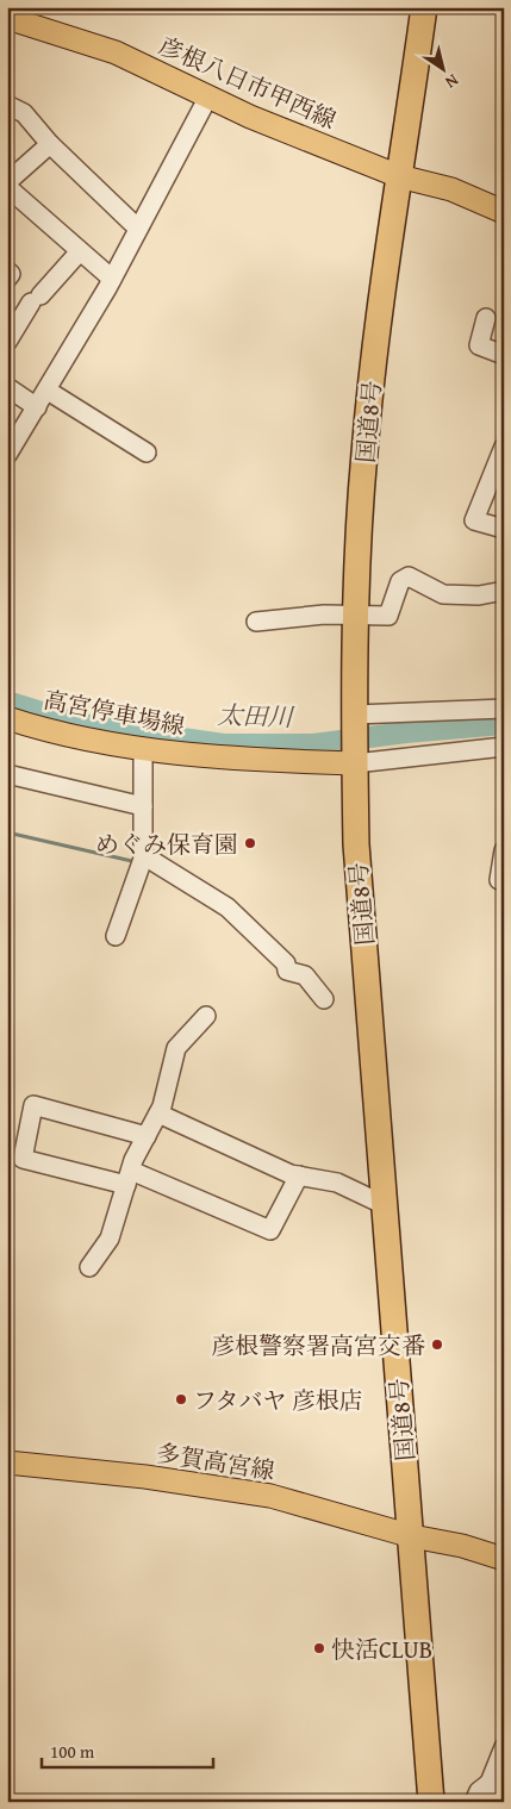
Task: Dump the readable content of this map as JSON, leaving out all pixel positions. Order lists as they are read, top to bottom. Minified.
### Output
{"streets":{"highway":["国道8号"],"main road":["彦根八日市甲西線","高宮停車場線","多賀高宮線"]},"crossings":[["彦根八日市甲西線","国道8号"],["国道8号","高宮停車場線"],["国道8号","多賀高宮線"]],"water":["太田川"],"places":["めぐみ保育園","彦根警察署高宮交番","フタバヤ 彦根店","快活CLUB"],"scale_bar":"100 m","north":"bottom right"}
